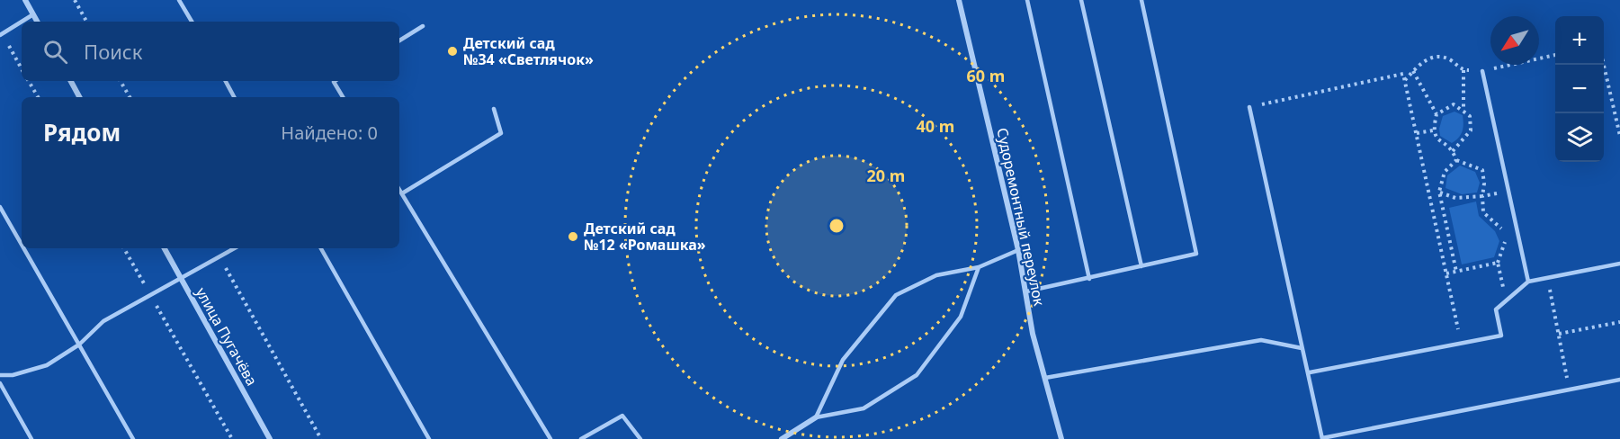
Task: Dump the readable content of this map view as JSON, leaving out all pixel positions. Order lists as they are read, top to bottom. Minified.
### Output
{"streets":{"street":["Судоремонтный переулок","улица Пугачёва"]},"places":["Детский сад №34 «Светлячок»","Детский сад №12 «Ромашка»"],"north":"bottom left","page":{"map_buttons":["+","−"],"search":"Поиск","heading":["Рядом","Найдено: 0"]},"rings":["60 m","40 m","20 m"]}
